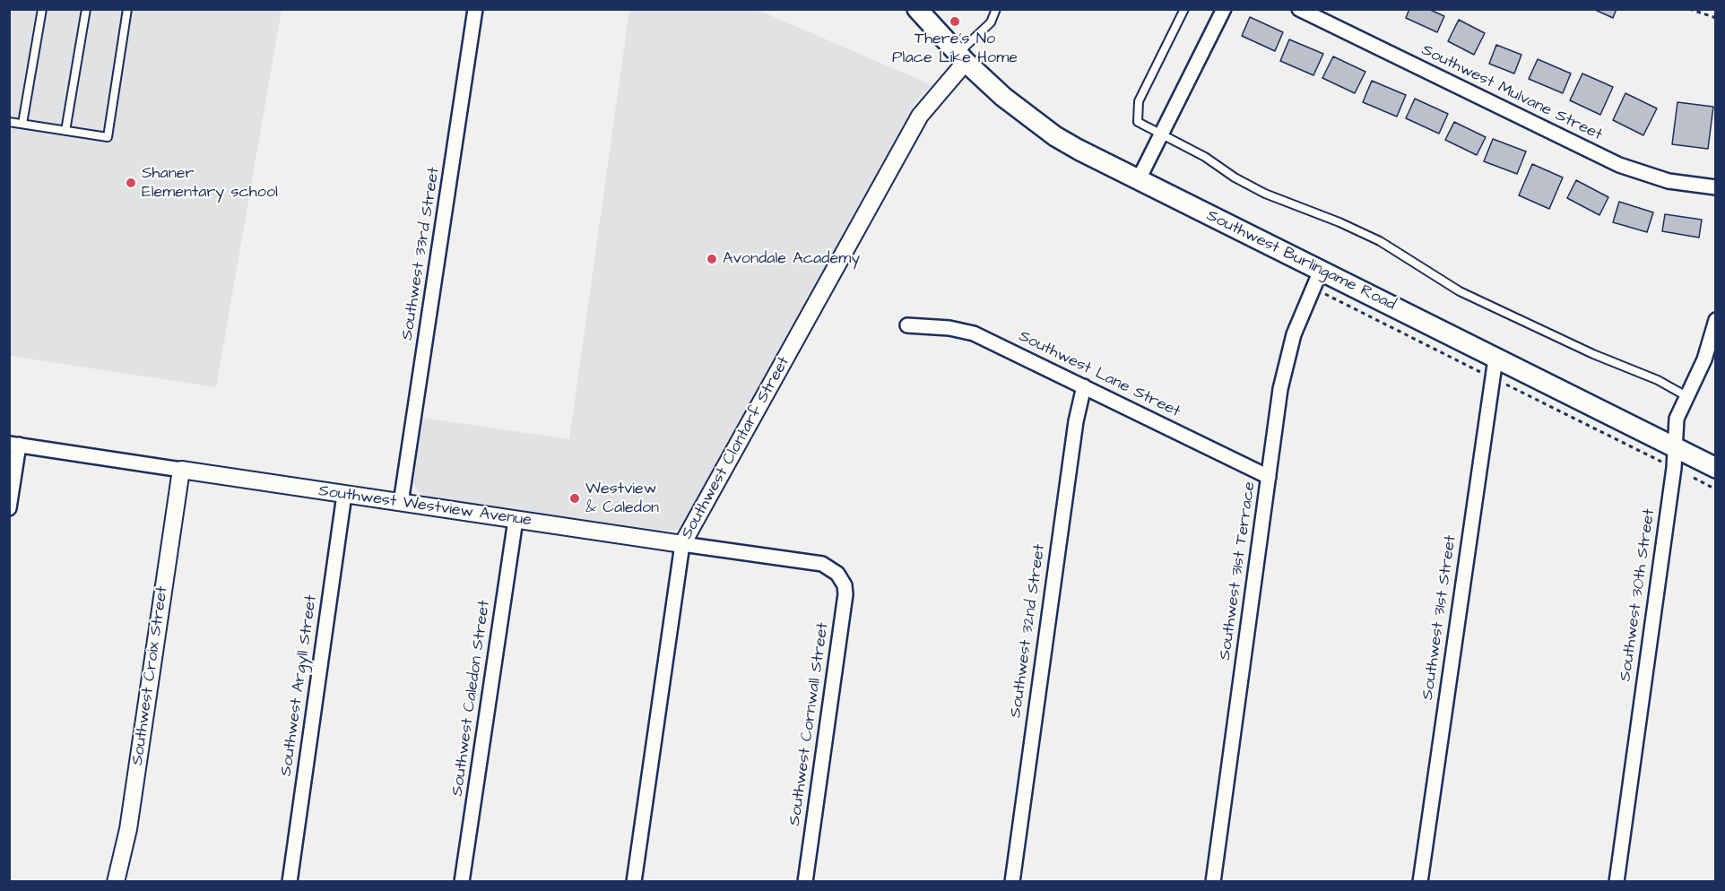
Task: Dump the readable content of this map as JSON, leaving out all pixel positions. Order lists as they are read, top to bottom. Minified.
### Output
{"streets":{"main road":["Southwest Burlingame Road"],"street":["Southwest Mulvane Street","Southwest 33rd Street","Southwest Lane Street","Southwest Clontarf Street","Southwest Westview Avenue","Southwest 31st Terrace","Southwest 30th Street","Southwest 31st Street","Southwest 32nd Street","Southwest Croix Street","Southwest Argyll Street","Southwest Caledon Street","Southwest Cornwall Street"]},"crossings":[["Southwest 33rd Street","Southwest Westview Avenue"],["Southwest Burlingame Road","Southwest Clontarf Street"],["Southwest Burlingame Road","Southwest 31st Terrace"],["Southwest Burlingame Road","Southwest 30th Street"],["Southwest Burlingame Road","Southwest 31st Street"],["Southwest Lane Street","Southwest 31st Terrace"],["Southwest Lane Street","Southwest 32nd Street"],["Southwest Clontarf Street","Southwest Westview Avenue"],["Southwest Westview Avenue","Southwest Croix Street"],["Southwest Westview Avenue","Southwest Argyll Street"],["Southwest Westview Avenue","Southwest Caledon Street"],["Southwest Westview Avenue","Southwest Cornwall Street"]],"places":["There’s No Place Like Home","Shaner Elementary school","Avondale Academy","Westview & Caledon"]}
